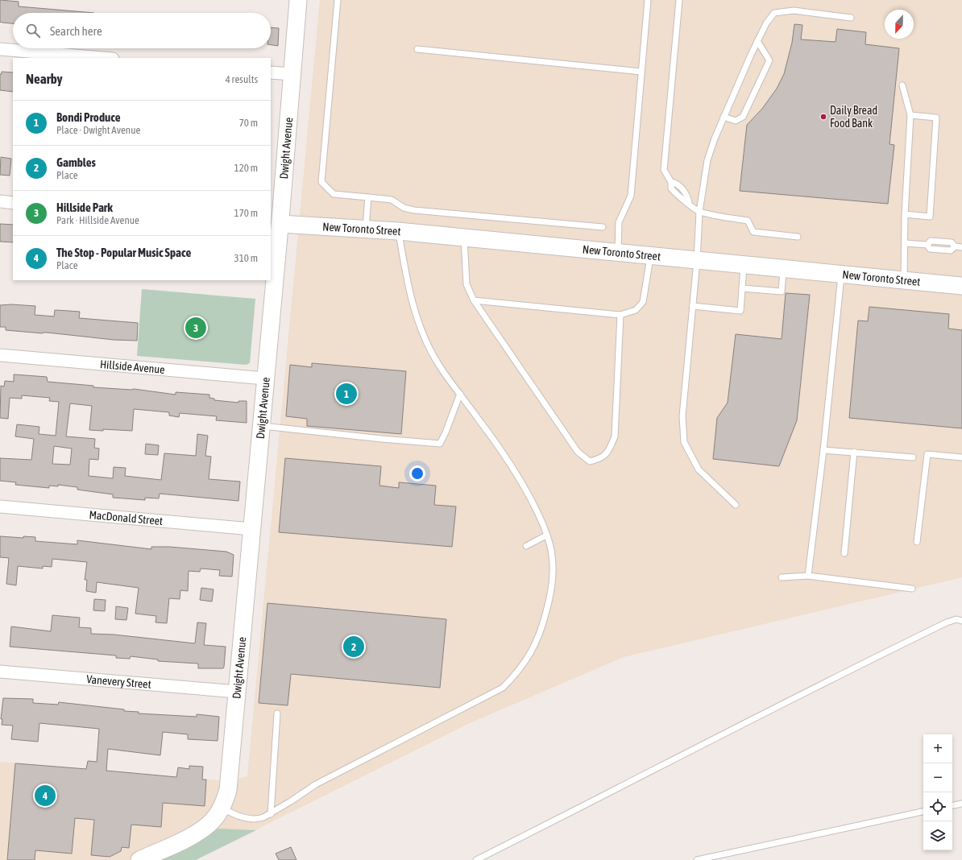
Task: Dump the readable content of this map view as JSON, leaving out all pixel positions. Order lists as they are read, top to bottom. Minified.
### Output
{"streets":{"street":["Dwight Avenue","New Toronto Street","Hillside Avenue","MacDonald Street","Vanevery Street"]},"crossings":[["Dwight Avenue","New Toronto Street"],["Dwight Avenue","Hillside Avenue"],["Dwight Avenue","MacDonald Street"],["Dwight Avenue","Vanevery Street"]],"places":["Daily Bread Food Bank"],"north":"bottom","page":{"search":"Search here","heading":["Nearby","4 results"],"list":[{"mark":"1","name":"Bondi Produce","note":"Place · Dwight Avenue","value":"70 m"},{"mark":"2","name":"Gambles","note":"Place","value":"120 m"},{"mark":"3","name":"Hillside Park","note":"Park · Hillside Avenue","value":"170 m"},{"mark":"4","name":"The Stop - Popular Music Space","note":"Place","value":"310 m"}],"pins":["3","1","2","4"],"map_buttons":["+","−"]}}
